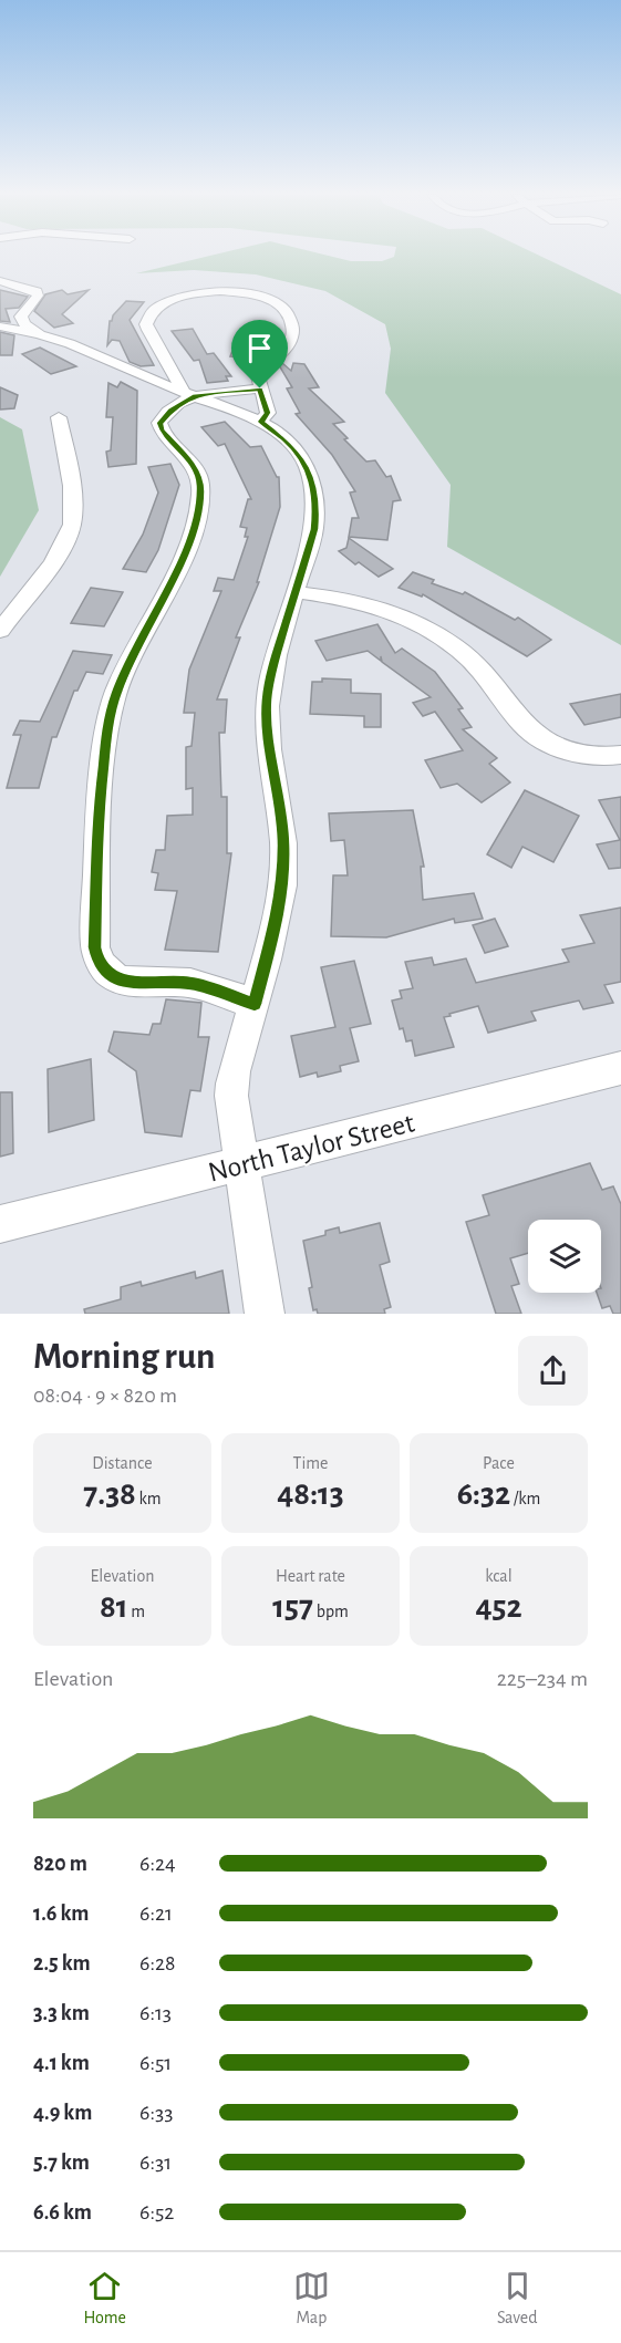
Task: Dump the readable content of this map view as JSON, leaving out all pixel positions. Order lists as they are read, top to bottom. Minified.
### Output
{"streets":{"street":["North Taylor Street"]},"page":{"heading":["Morning run","08:04 · 9 × 820 m"],"stats":[["Distance","7.38 km"],["Time","48:13"],["Pace","6:32 /km"],["Elevation","81 m"],["Heart rate","157 bpm"],["kcal","452"]],"chart":["Elevation","225–234 m"],"list":[{"name":"820 m","note":"6:24"},{"name":"1.6 km","note":"6:21"},{"name":"2.5 km","note":"6:28"},{"name":"3.3 km","note":"6:13"},{"name":"4.1 km","note":"6:51"},{"name":"4.9 km","note":"6:33"},{"name":"5.7 km","note":"6:31"},{"name":"6.6 km","note":"6:52"}],"tabs":["Home","Map","Saved"]}}
